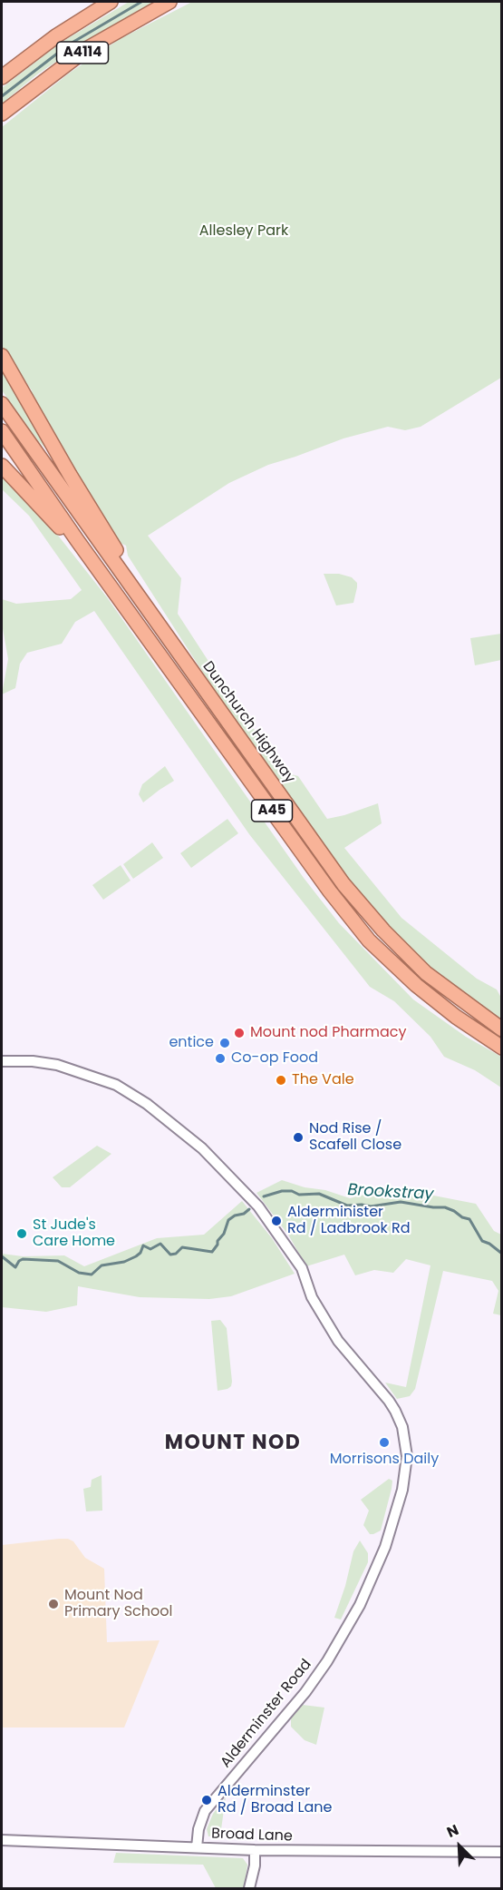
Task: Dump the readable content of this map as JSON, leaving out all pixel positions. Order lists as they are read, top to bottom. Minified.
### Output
{"streets":{"highway":["A4114","Dunchurch Highway","A45"],"street":["Alderminster Road","Broad Lane"]},"crossings":[["Alderminster Road","Broad Lane"]],"districts":["MOUNT NOD"],"water":["Brookstray"],"parks":["Allesley Park"],"places":["Mount nod Pharmacy","entice","Co-op Food","The Vale","Nod Rise / Scafell Close","Alderminister Rd / Ladbrook Rd","St Jude's Care Home","Morrisons Daily","Mount Nod Primary School","Alderminster Rd / Broad Lane"],"north":"top left"}
